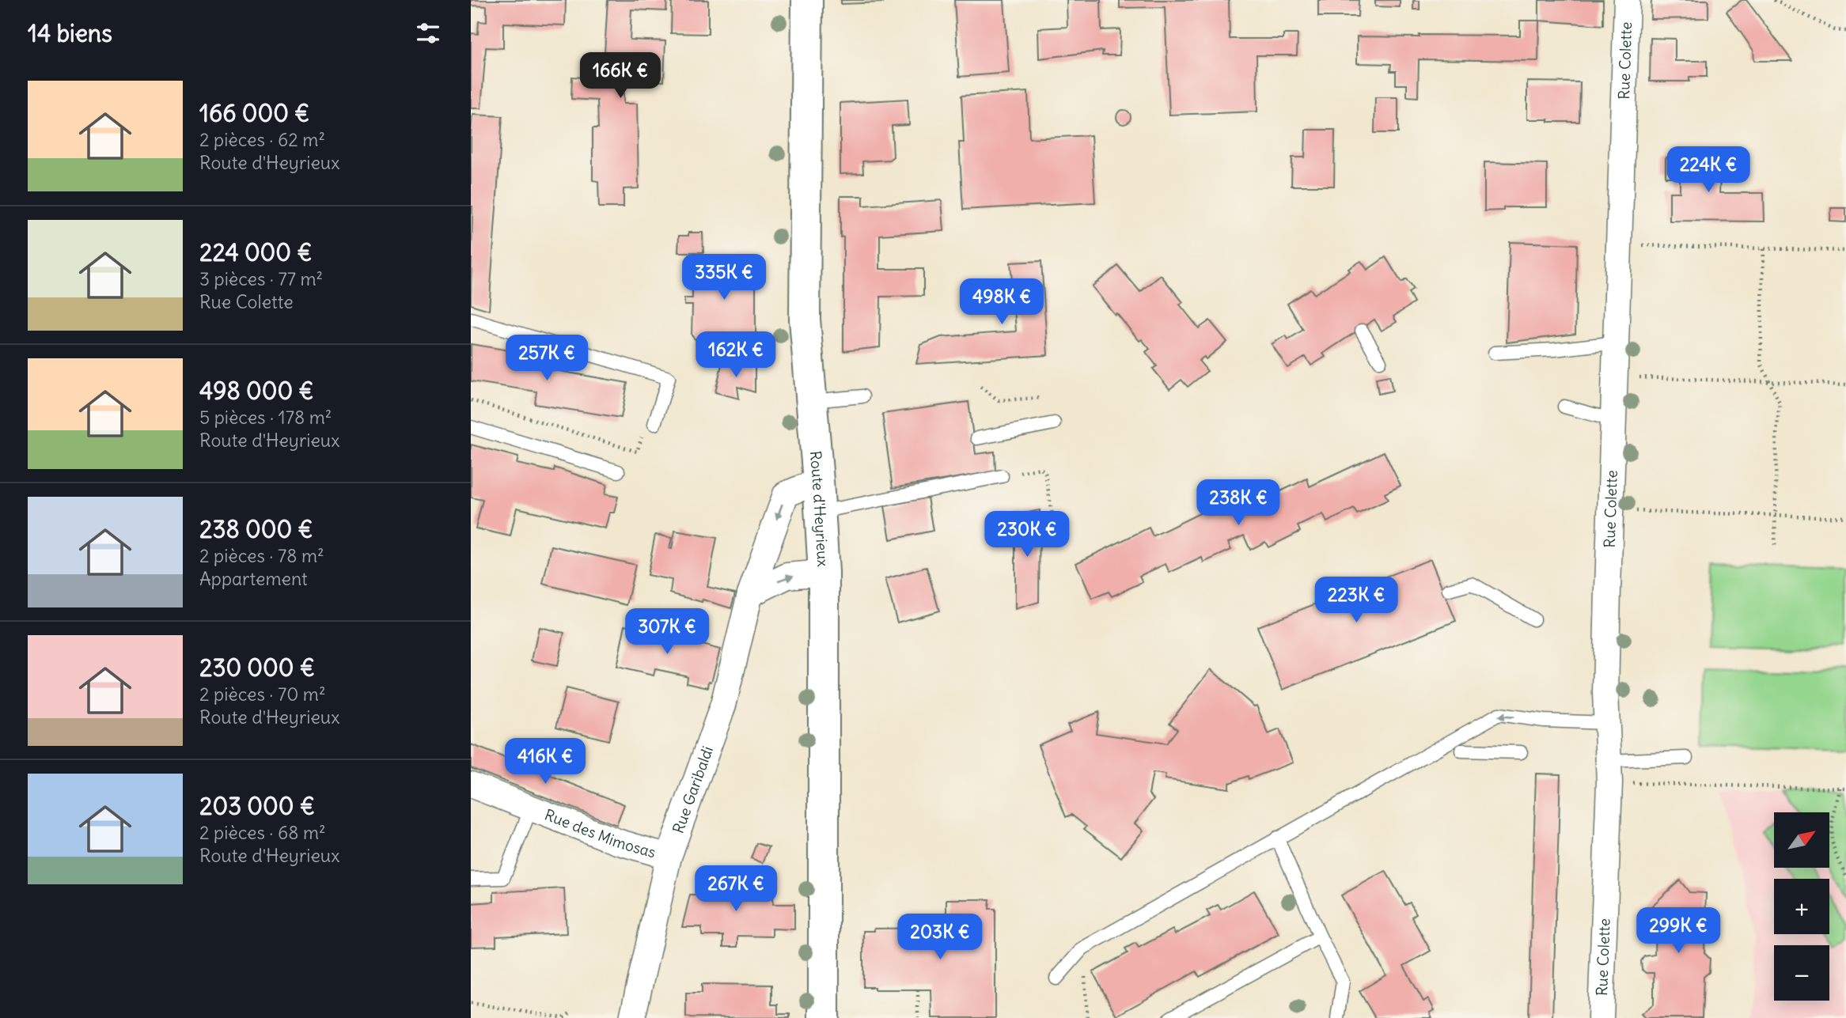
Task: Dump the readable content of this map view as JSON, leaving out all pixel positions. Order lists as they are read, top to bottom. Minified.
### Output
{"streets":{"main road":["Route d'Heyrieux"],"street":["Rue Colette","Rue Garibaldi","Rue des Mimosas"]},"crossings":[["Route d'Heyrieux","Rue Garibaldi"],["Rue Garibaldi","Rue des Mimosas"]],"north":"top right","page":{"heading":"14 biens","price":["166K €","224K €","335K €","498K €","162K €","257K €","238K €","230K €","223K €","307K €","416K €","267K €","299K €","203K €"],"list":[{"name":"166 000 €","note":"2 pièces · 62 m² · Route d'Heyrieux"},{"name":"224 000 €","note":"3 pièces · 77 m² · Rue Colette"},{"name":"498 000 €","note":"5 pièces · 178 m² · Route d'Heyrieux"},{"name":"238 000 €","note":"2 pièces · 78 m² · Appartement"},{"name":"230 000 €","note":"2 pièces · 70 m² · Route d'Heyrieux"},{"name":"203 000 €","note":"2 pièces · 68 m² · Route d'Heyrieux"}],"map_buttons":["+","−"]}}
